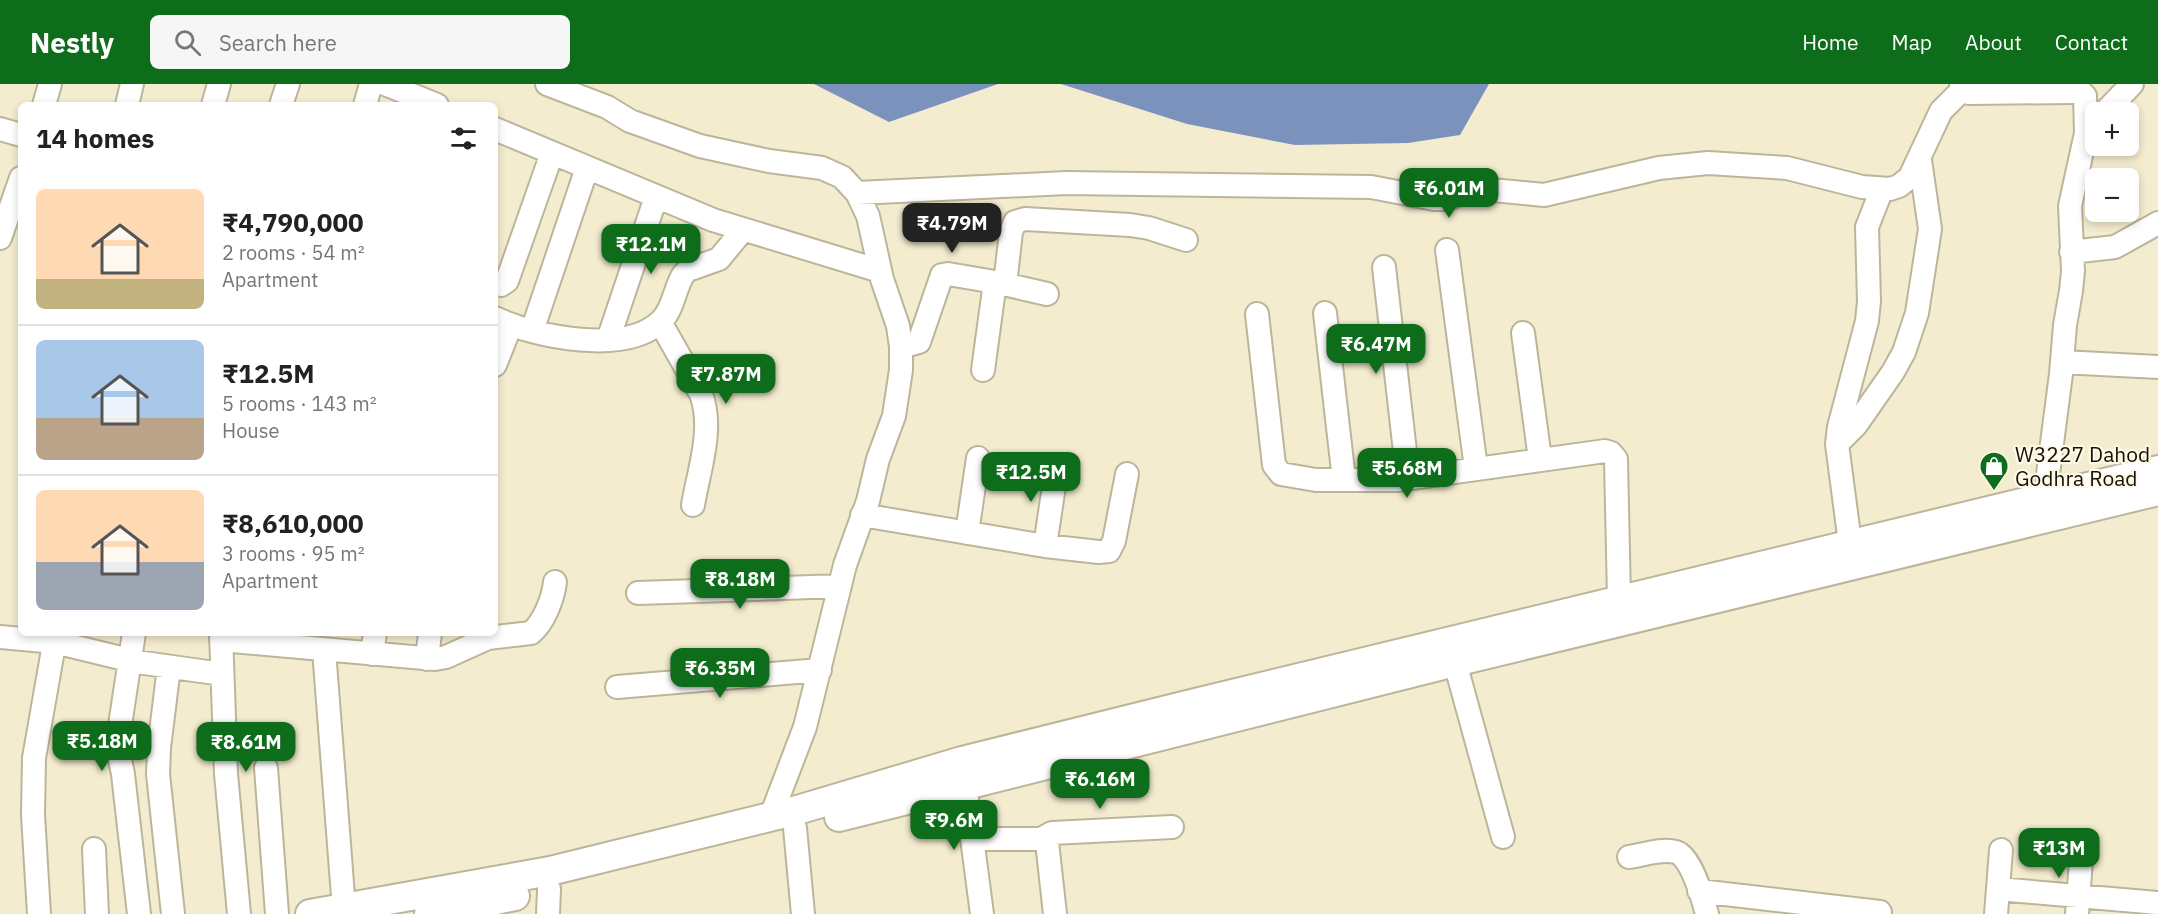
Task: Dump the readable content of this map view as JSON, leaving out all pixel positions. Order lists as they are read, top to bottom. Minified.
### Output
{"places":{"shop":["W3227 Dahod Godhra Road"]},"page":{"header":"Nestly","search":"Search here","nav":["Home","Map","About","Contact"],"map_buttons":["+","−"],"heading":"14 homes","price":["₹6.01M","₹4.79M","₹12.1M","₹6.47M","₹7.87M","₹5.68M","₹12.5M","₹8.18M","₹6.35M","₹5.18M","₹8.61M","₹6.16M","₹9.6M","₹13M"],"list":[{"name":"₹4,790,000","note":"2 rooms · 54 m² · Apartment"},{"name":"₹12.5M","note":"5 rooms · 143 m² · House"},{"name":"₹8,610,000","note":"3 rooms · 95 m² · Apartment"}]}}
